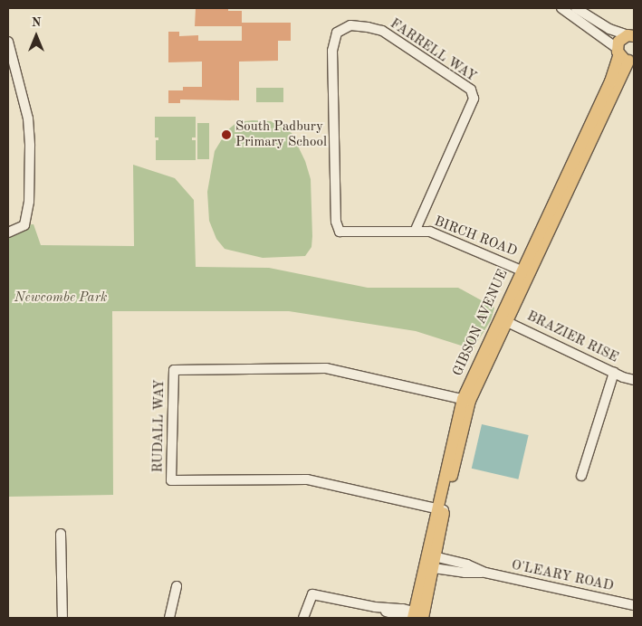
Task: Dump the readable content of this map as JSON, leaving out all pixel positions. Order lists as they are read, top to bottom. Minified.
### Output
{"streets":{"main road":["GIBSON AVENUE"],"street":["FARRELL WAY","BIRCH ROAD","BRAZIER RISE","RUDALL WAY","O'LEARY ROAD"]},"crossings":[["FARRELL WAY","BIRCH ROAD"],["BIRCH ROAD","GIBSON AVENUE"],["GIBSON AVENUE","BRAZIER RISE"],["GIBSON AVENUE","RUDALL WAY"],["GIBSON AVENUE","O'LEARY ROAD"]],"parks":["Newcombe Park"],"places":["South Padbury Primary School"],"north":"top"}
